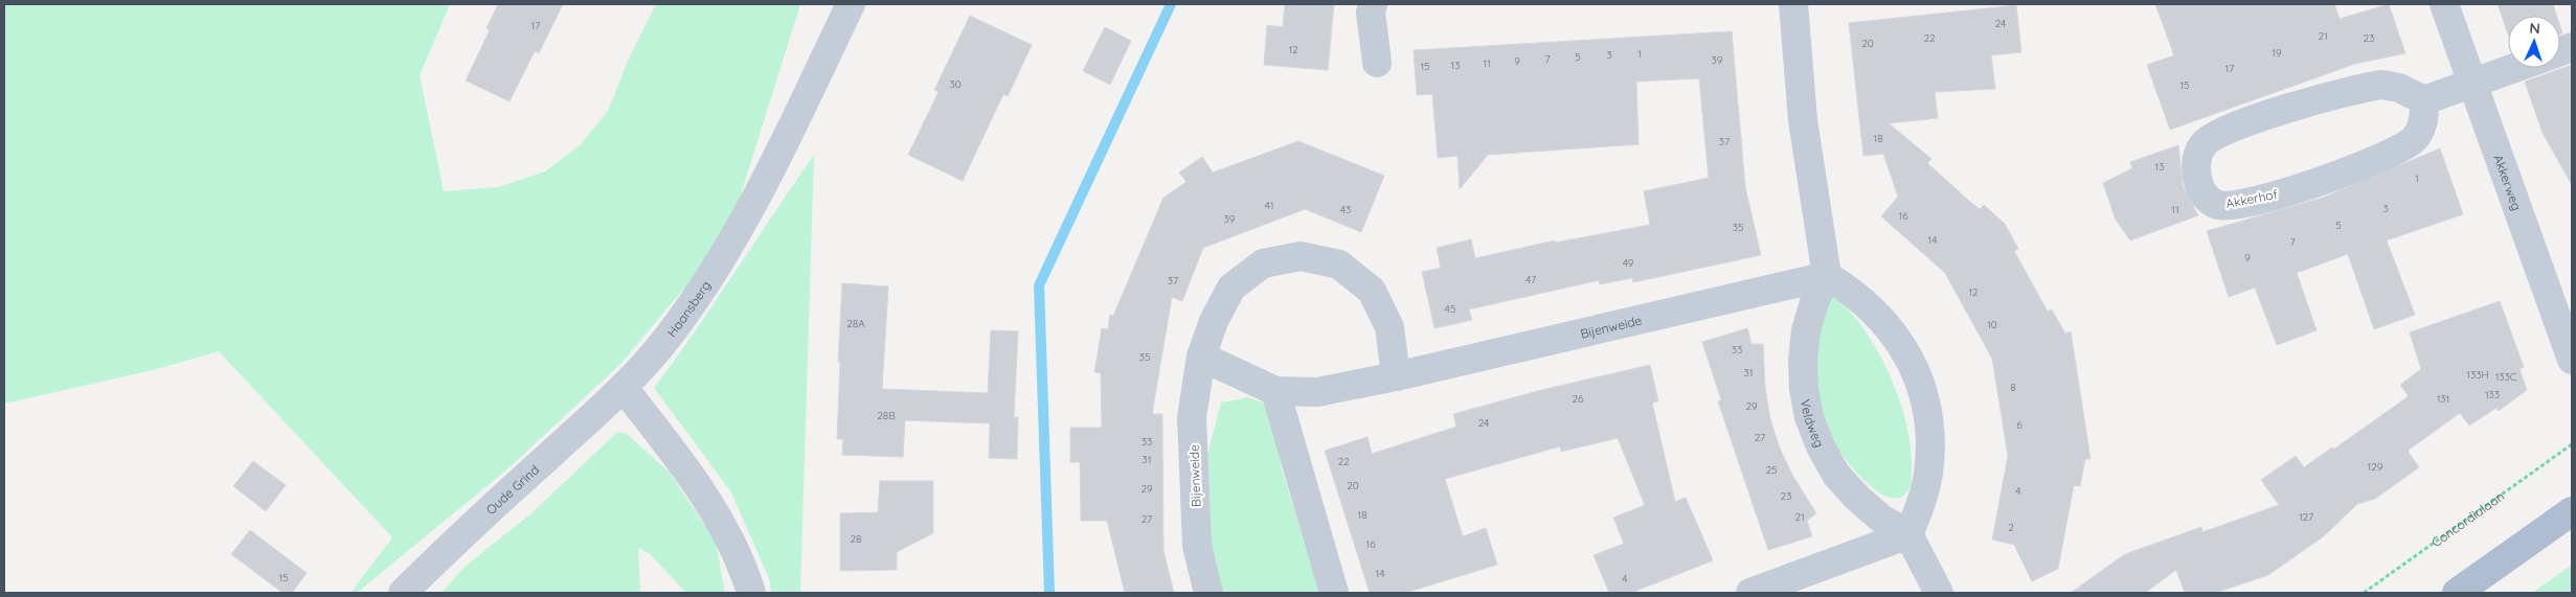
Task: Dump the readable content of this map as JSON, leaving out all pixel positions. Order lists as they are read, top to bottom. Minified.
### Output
{"streets":{"street":["Akkerweg","Akkerhof","Haansberg","Bijenweide","Veldweg","Oude Grind"],"path":["Concordialaan"]},"crossings":[["Haansberg","Oude Grind"],["Bijenweide","Veldweg"]],"house_numbers":["24","17","21","22","23","20","12","19","1","3","5","7","39","9","11","13","15","17","30","15","18","37","13","1","41","3","43","11","16","39","5","35","14","7","9","49","47","37","12","45","28A","10","33","35","31","133H","133C","8","133","26","131","29","28B","24","6","27","33","31","22","129","25","20","29","4","23","18","21","127","27","2","28","16","14","15","4"],"north":"top"}
